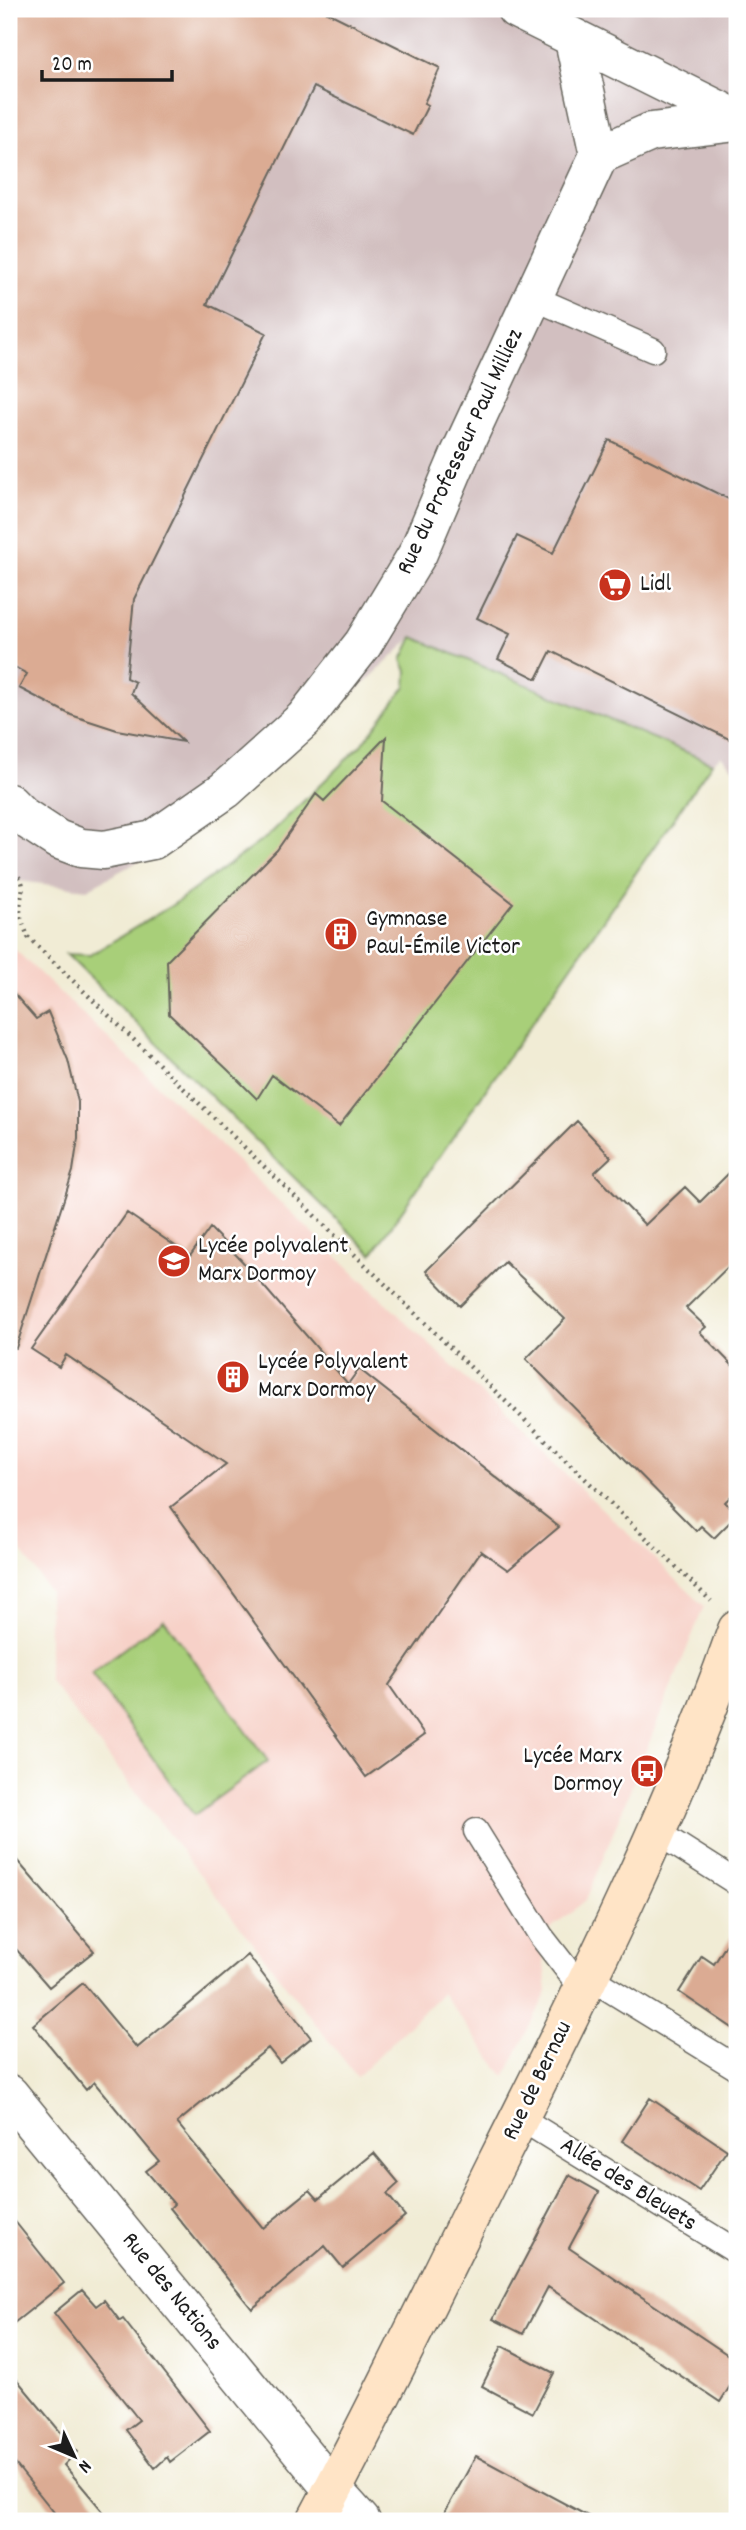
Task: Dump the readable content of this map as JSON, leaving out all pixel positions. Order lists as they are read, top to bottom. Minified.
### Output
{"streets":{"street":["Rue du Professeur Paul Milliez","Rue de Bernau","Rue des Nations"],"lane":["Allée des Bleuets"]},"crossings":[["Rue de Bernau","Allée des Bleuets"],["Rue de Bernau","Rue des Nations"]],"places":{"supermarket":["Lidl"],"building":["Gymnase Paul-Émile Victor","Lycée Polyvalent Marx Dormoy"],"school or university":["Lycée polyvalent Marx Dormoy"],"bus stop":["Lycée Marx Dormoy"]},"scale_bar":"20 m","north":"bottom right"}
